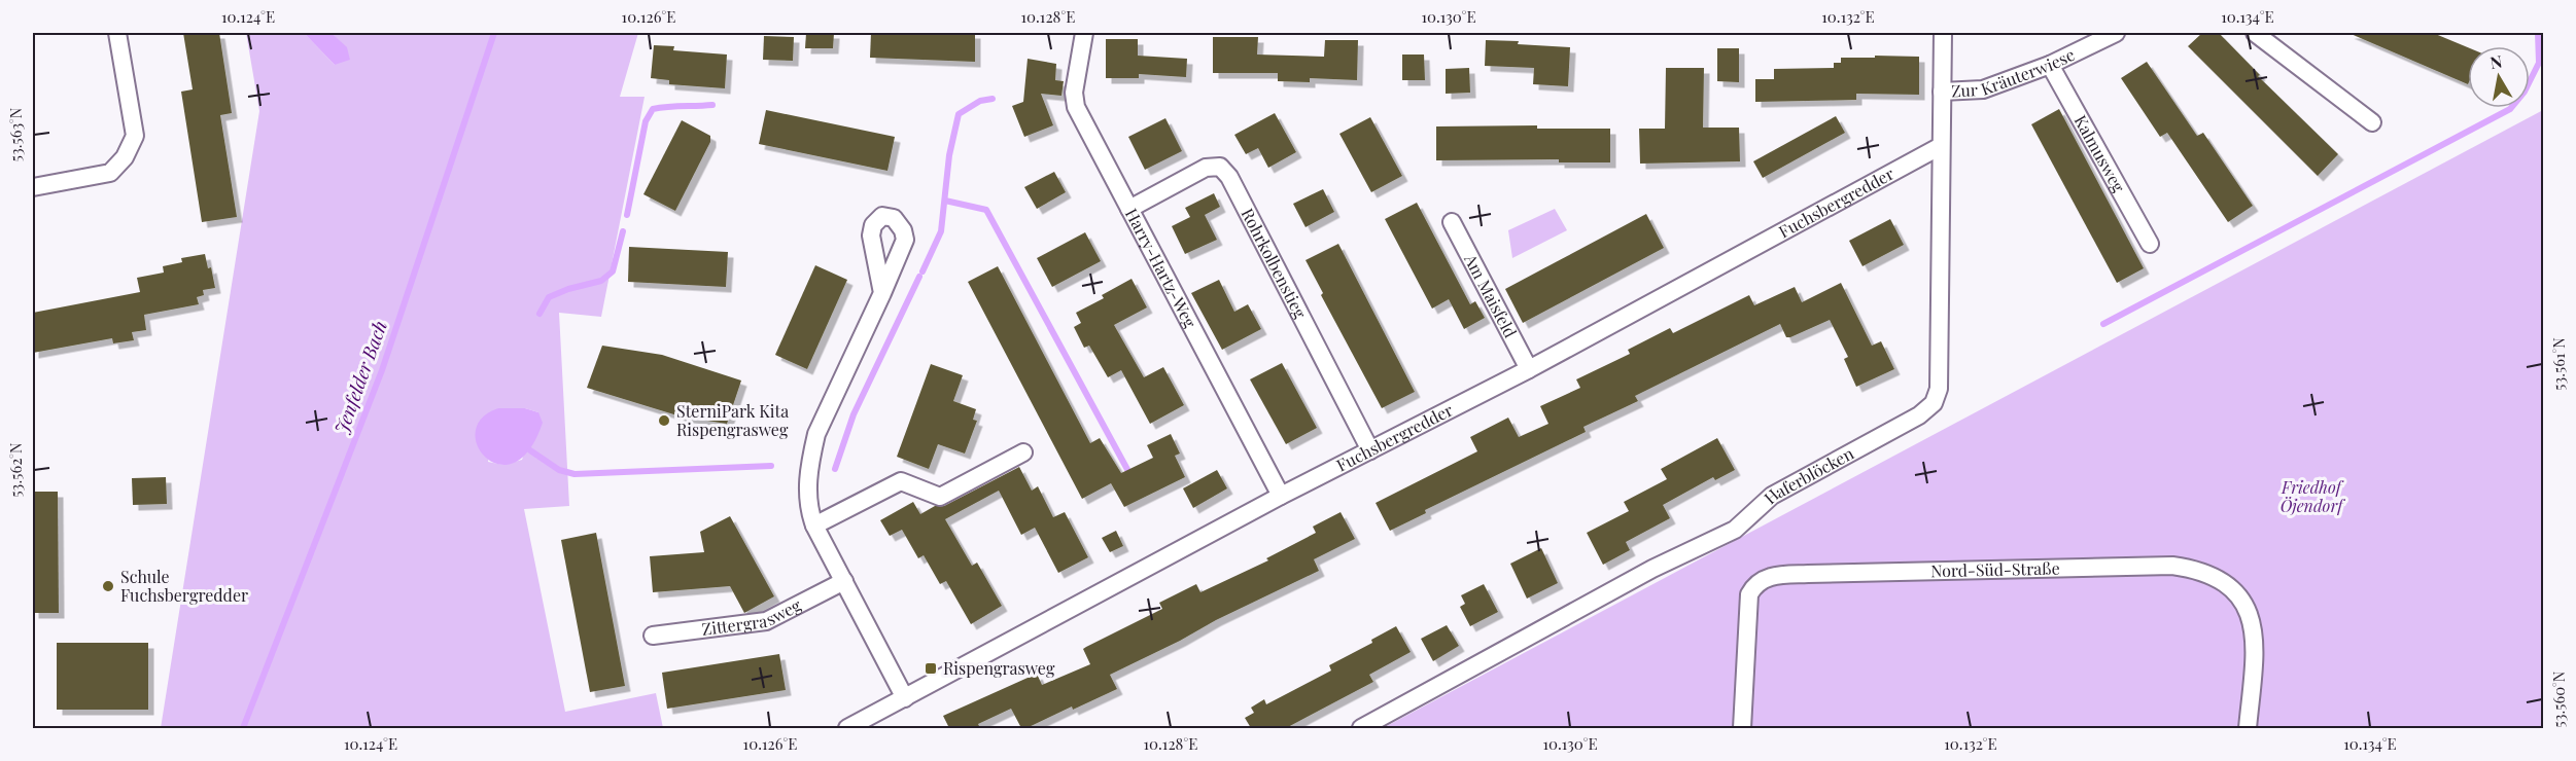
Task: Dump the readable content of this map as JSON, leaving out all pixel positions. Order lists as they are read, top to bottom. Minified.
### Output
{"streets":{"street":["Zur Kräuterwiese","Kalmusweg","Fuchsbergredder","Rohrkolbenstieg","Harry-Hartz-Weg","Am Maisfeld","Haferblöcken","Nord-Süd-Straße","Zittergrasweg"]},"crossings":[["Zur Kräuterwiese","Kalmusweg"],["Zur Kräuterwiese","Haferblöcken"],["Fuchsbergredder","Rohrkolbenstieg"],["Fuchsbergredder","Harry-Hartz-Weg"],["Fuchsbergredder","Am Maisfeld"],["Fuchsbergredder","Haferblöcken"],["Rohrkolbenstieg","Harry-Hartz-Weg"]],"water":["Jenfelder Bach"],"parks":["Friedhof Öjendorf"],"places":{"other":["SterniPark Kita Rispengrasweg","Schule Fuchsbergredder"],"transit":["Rispengrasweg"]},"north":"top","coordinates":["10.124°E","10.126°E","10.128°E","10.130°E","10.132°E","10.134°E","53.563°N","53.561°N","53.562°N","53.560°N"]}
